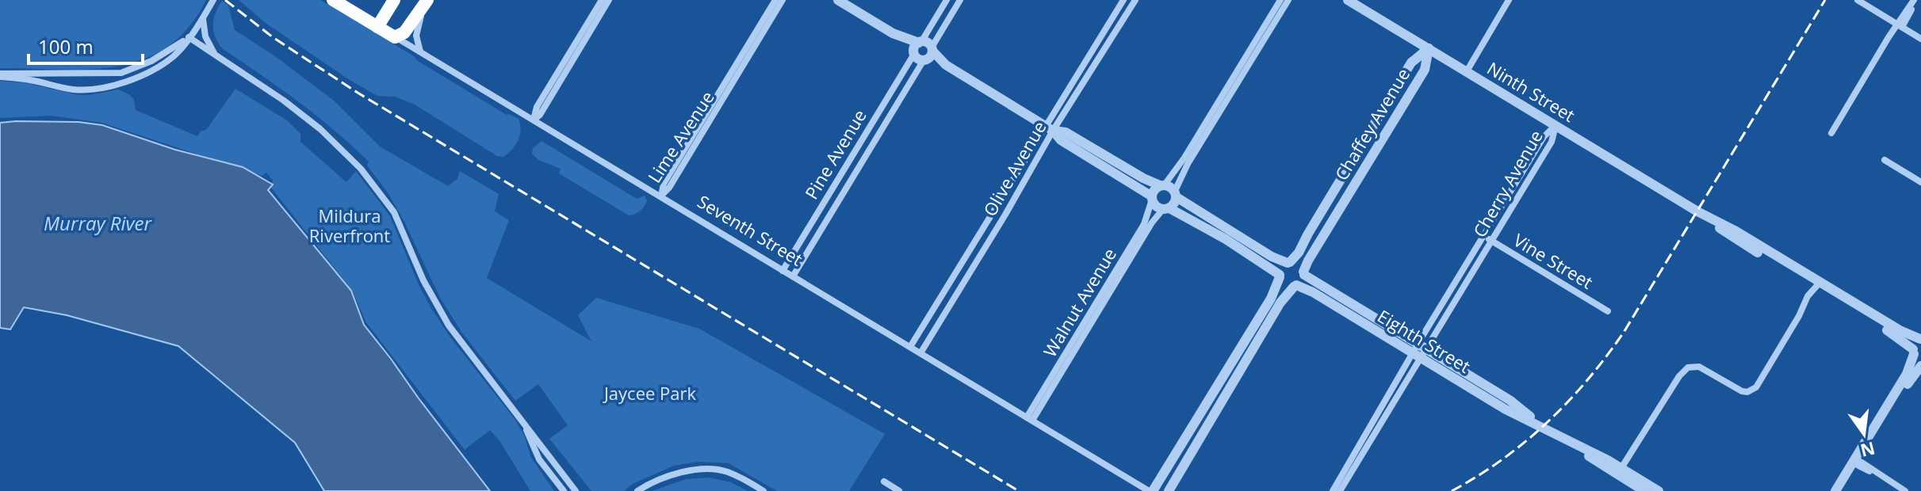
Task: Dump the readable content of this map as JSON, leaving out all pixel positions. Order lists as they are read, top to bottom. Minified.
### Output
{"streets":{"highway":["Seventh Street"],"street":["Ninth Street","Chaffey Avenue","Lime Avenue","Pine Avenue","Olive Avenue","Cherry Avenue","Vine Street","Walnut Avenue","Eighth Street"]},"crossings":[["Ninth Street","Chaffey Avenue"],["Ninth Street","Cherry Avenue"],["Chaffey Avenue","Eighth Street"],["Lime Avenue","Seventh Street"],["Pine Avenue","Seventh Street"],["Olive Avenue","Seventh Street"],["Cherry Avenue","Vine Street"],["Cherry Avenue","Eighth Street"],["Seventh Street","Walnut Avenue"]],"water":["Murray River"],"parks":["Mildura Riverfront","Jaycee Park"],"scale_bar":"100 m","north":"bottom"}
